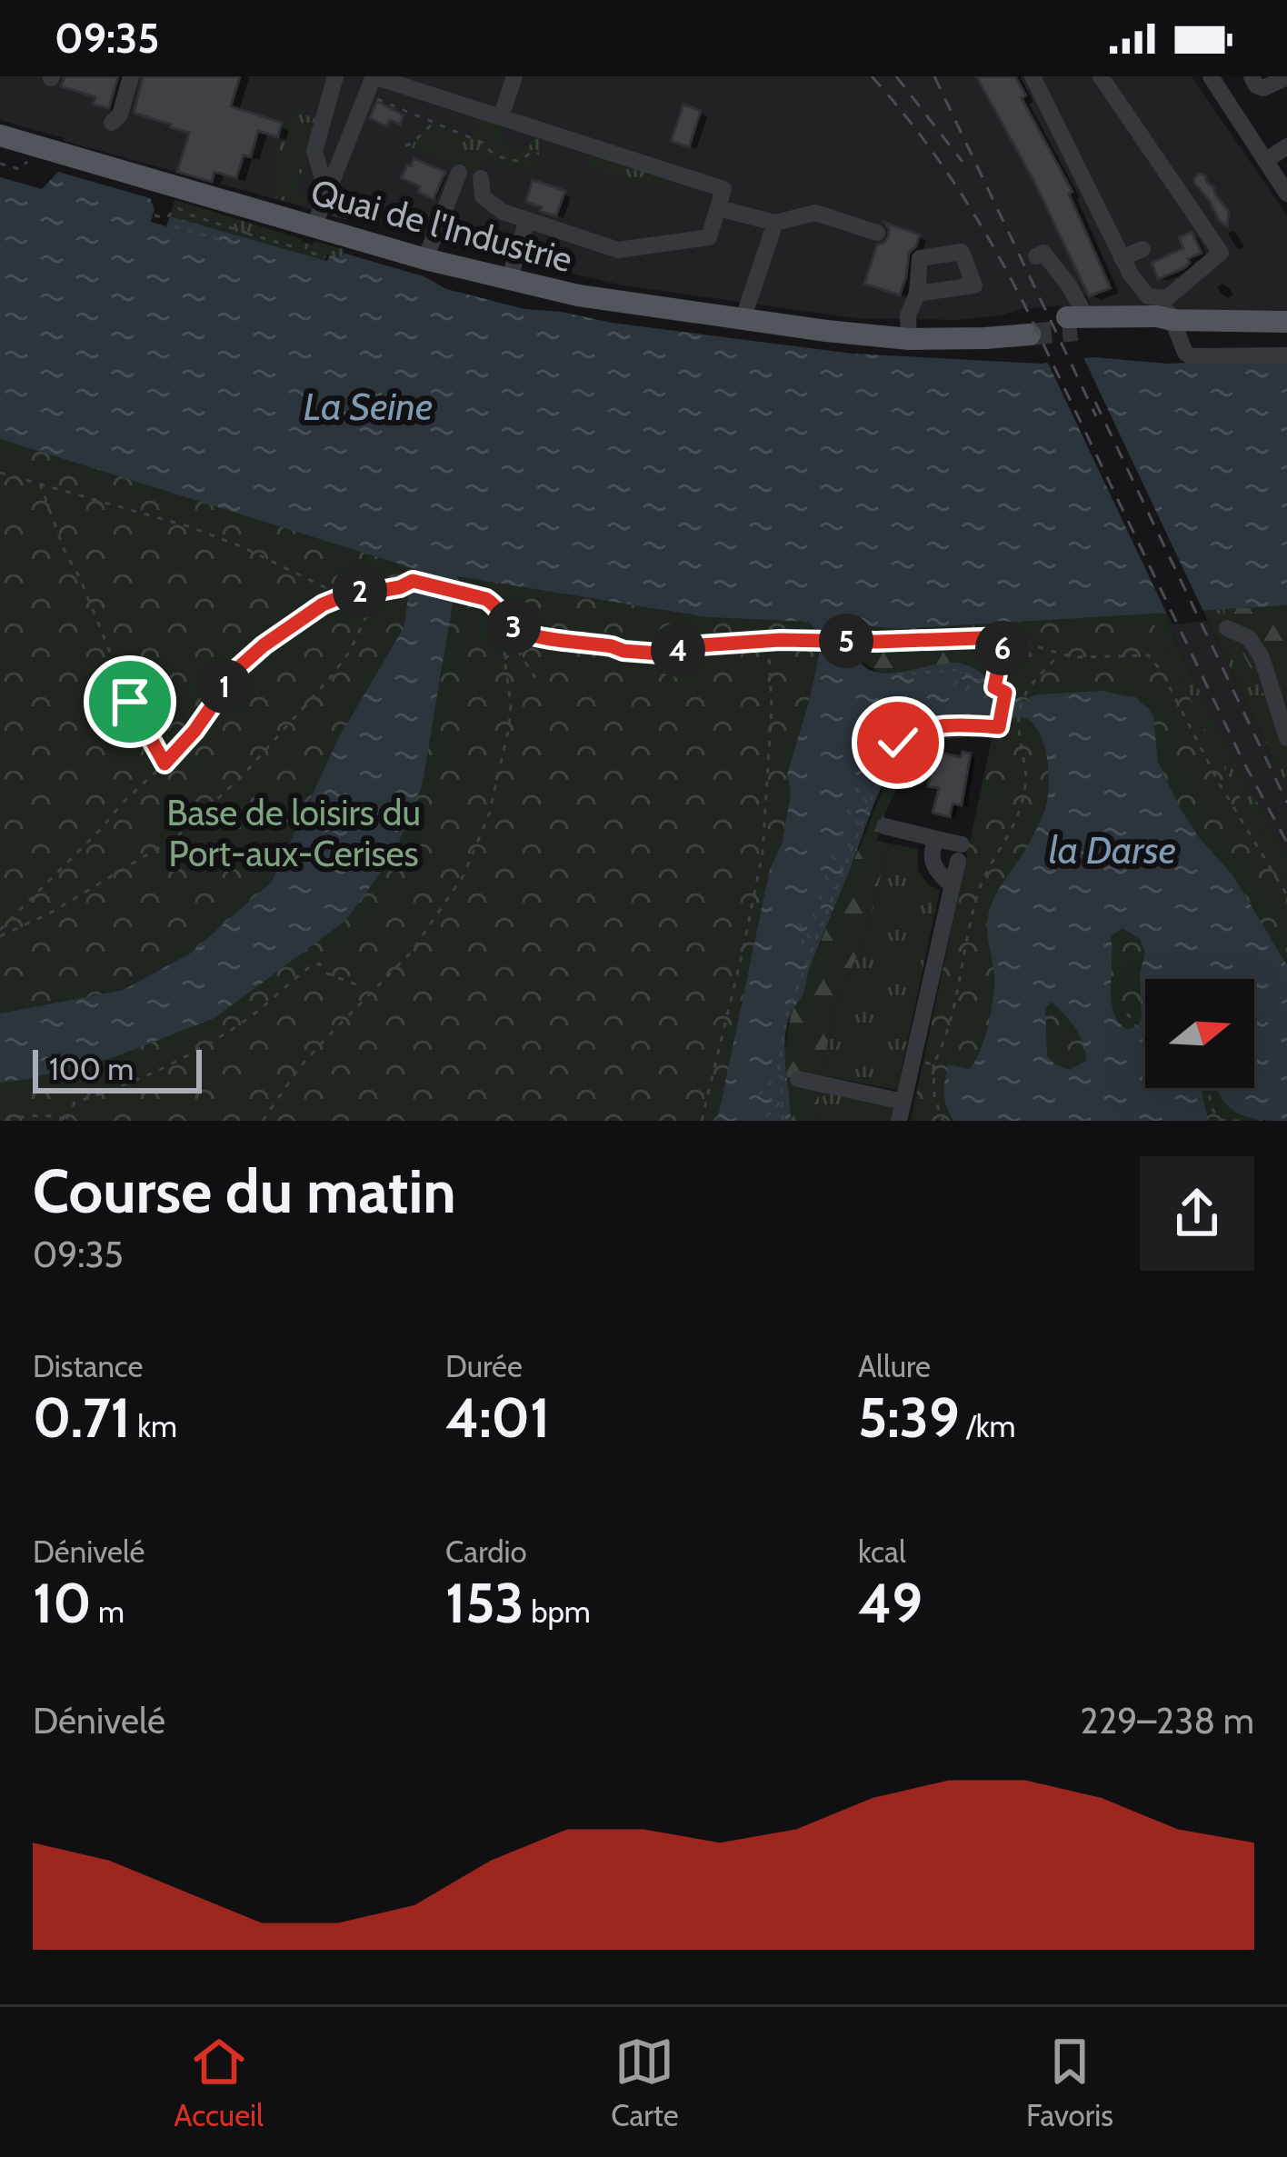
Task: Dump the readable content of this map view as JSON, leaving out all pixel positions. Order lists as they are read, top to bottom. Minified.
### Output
{"streets":{"main road":["Quai de l'Industrie"]},"water":["La Seine","la Darse"],"parks":["Base de loisirs du Port-aux-Cerises"],"scale_bar":"100 m","north":"right","page":{"status":"09:35","pins":["2","3","5","6","4","1"],"scale":"100 m","heading":["Course du matin","09:35"],"stats":[["Distance","0.71 km"],["Durée","4:01"],["Allure","5:39 /km"],["Dénivelé","10 m"],["Cardio","153 bpm"],["kcal","49"]],"chart":["Dénivelé","229–238 m"],"tabs":["Accueil","Carte","Favoris"]}}
